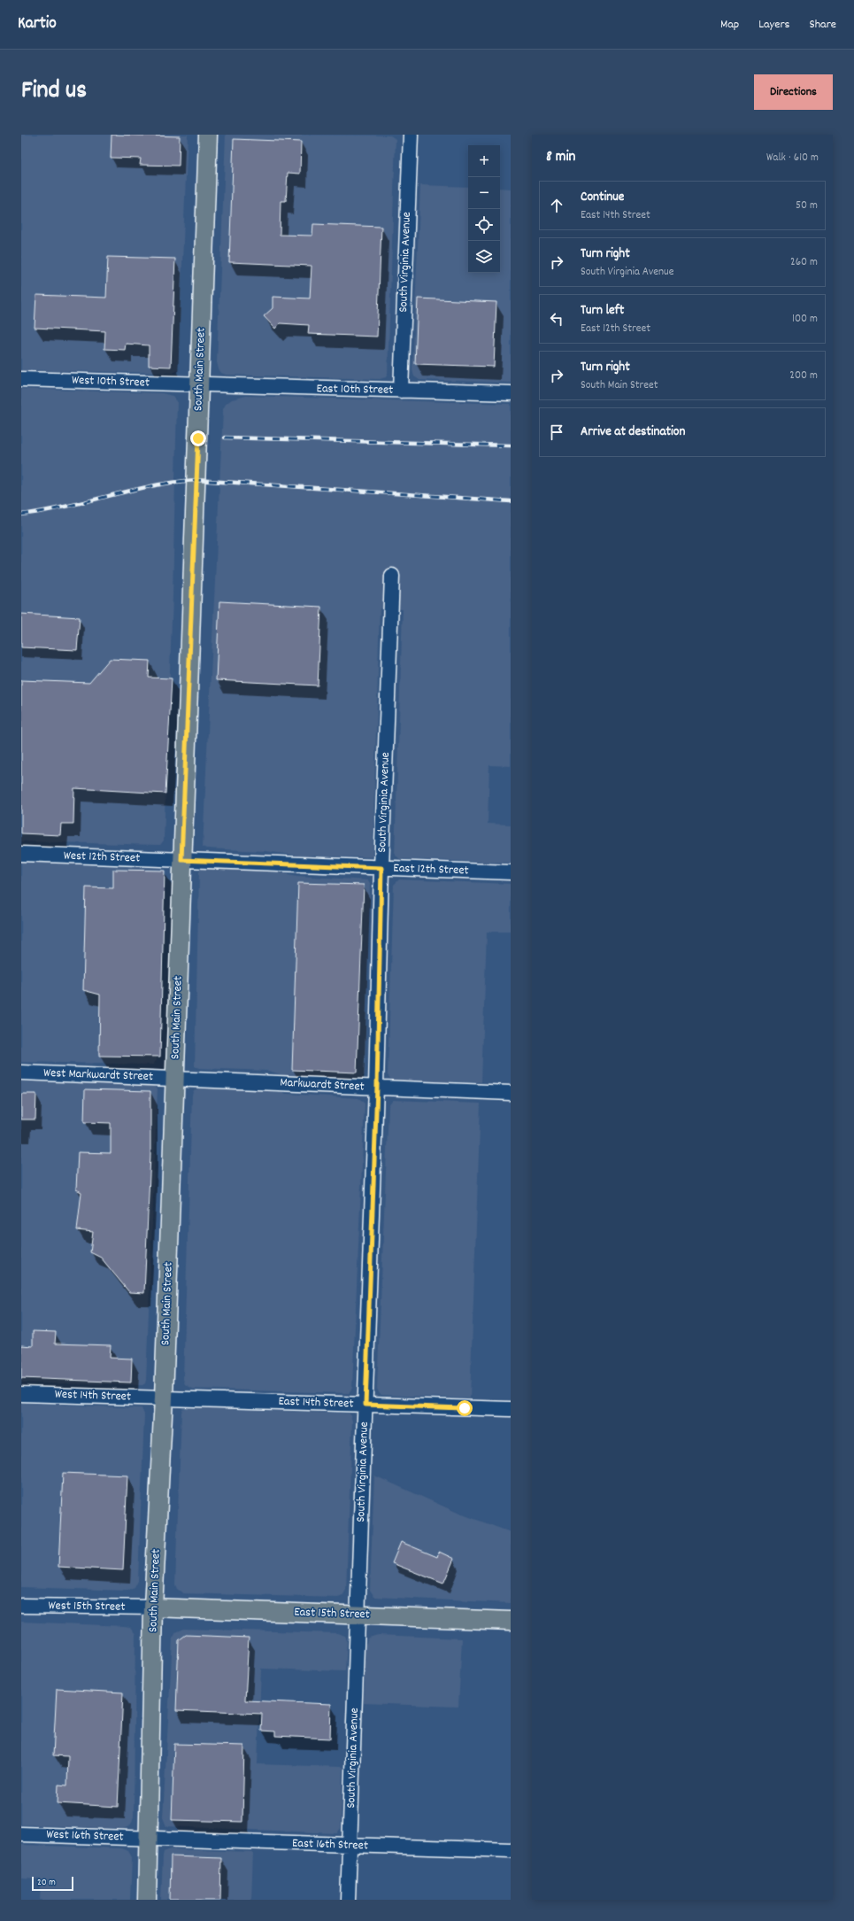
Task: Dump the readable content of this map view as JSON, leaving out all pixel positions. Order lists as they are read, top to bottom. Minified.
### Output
{"streets":{"main road":["South Main Street","East 15th Street"],"street":["South Virginia Avenue","West 10th Street","East 10th Street","West 12th Street","East 12th Street","West Markwardt Street","Markwardt Street","West 14th Street","East 14th Street","West 15th Street","West 16th Street","East 16th Street"]},"crossings":[["South Virginia Avenue","East 10th Street"],["South Virginia Avenue","East 12th Street"],["South Virginia Avenue","Markwardt Street"],["South Virginia Avenue","East 14th Street"],["South Virginia Avenue","East 15th Street"],["South Virginia Avenue","East 16th Street"],["South Main Street","West 10th Street"],["South Main Street","East 10th Street"],["South Main Street","West 12th Street"],["South Main Street","East 12th Street"],["South Main Street","West Markwardt Street"],["South Main Street","Markwardt Street"],["South Main Street","West 14th Street"],["South Main Street","East 14th Street"],["South Main Street","West 15th Street"],["South Main Street","East 15th Street"],["South Main Street","West 16th Street"],["South Main Street","East 16th Street"],["West 10th Street","East 10th Street"],["West 12th Street","East 12th Street"],["West Markwardt Street","Markwardt Street"],["West 14th Street","East 14th Street"],["West 15th Street","East 15th Street"],["West 16th Street","East 16th Street"]],"scale_bar":"20 m","page":{"header":"Kartio","nav":["Map","Layers","Share"],"title":"Find us","buttons":"Directions","heading":["8 min","Walk · 610 m"],"map_buttons":["+","−"],"list":[["Continue","East 14th Street","50 m"],["Turn right","South Virginia Avenue","260 m"],["Turn left","East 12th Street","100 m"],["Turn right","South Main Street","200 m"],"Arrive at destination"],"scale":"20 m"}}
